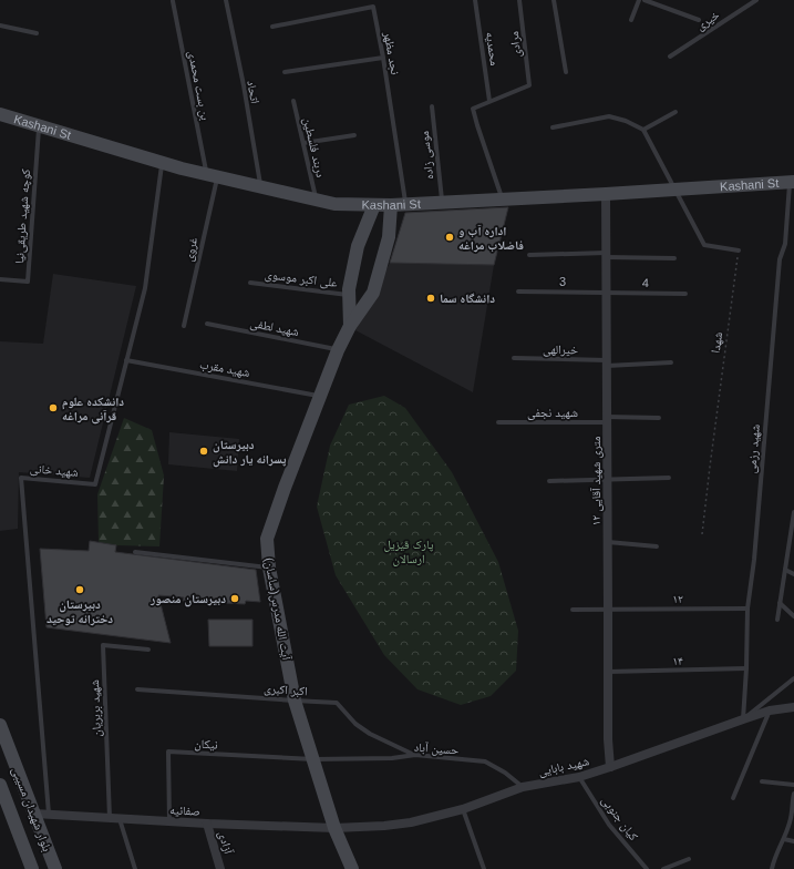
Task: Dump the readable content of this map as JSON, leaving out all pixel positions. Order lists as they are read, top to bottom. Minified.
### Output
{"streets":{"street":["Kashani St","۱۲ متری شهید آقایی","آیت الله مدرس(ساسان)","شهید بابایی","بلوار شهیدان مسیبی","صفائیه","آزادی"],"lane":["خیری","مرادی","محمدیه","نجد مظهر","بن بست محمدی","اتحاد","دربند فلسطین","موسی زاده","کوچه شهید طریقی‌نیا","غروی","علی اکبر موسوی","3","4","شهید لطفی","خیرالهی","شهید مقرب","شهید نجفی","شهید رزمی","شهید خانی","۱۲","۱۴","اکبر اکبری","شهید بربریان","نیکان","حسین آباد","کیان جنوبی"],"path":["شهدا"]},"crossings":[["مرادی","محمدیه"],["نجد مظهر","Kashani St"],["بن بست محمدی","Kashani St"],["بن بست محمدی","غروی"],["اتحاد","Kashani St"],["Kashani St","دربند فلسطین"],["Kashani St","موسی زاده"],["Kashani St","کوچه شهید طریقی‌نیا"],["Kashani St","غروی"],["Kashani St","شهید رزمی"],["Kashani St","شهید خانی"],["Kashani St","۱۲ متری شهید آقایی"],["Kashani St","آیت الله مدرس(ساسان)"],["علی اکبر موسوی","آیت الله مدرس(ساسان)"],["3","4"],["3","۱۲ متری شهید آقایی"],["4","۱۲ متری شهید آقایی"],["شهید لطفی","آیت الله مدرس(ساسان)"],["خیرالهی","۱۲ متری شهید آقایی"],["شهید مقرب","شهید خانی"],["شهید مقرب","آیت الله مدرس(ساسان)"],["شهید نجفی","۱۲ متری شهید آقایی"],["شهید رزمی","۱۲"],["شهید رزمی","۱۴"],["شهید رزمی","شهید بابایی"],["شهید خانی","صفائیه"],["۱۲ متری شهید آقایی","۱۲"],["۱۲ متری شهید آقایی","۱۴"],["۱۲ متری شهید آقایی","شهید بابایی"],["آیت الله مدرس(ساسان)","اکبر اکبری"],["آیت الله مدرس(ساسان)","نیکان"],["آیت الله مدرس(ساسان)","حسین آباد"],["آیت الله مدرس(ساسان)","شهید بابایی"],["آیت الله مدرس(ساسان)","صفائیه"],["اکبر اکبری","حسین آباد"],["شهید بربریان","صفائیه"],["نیکان","حسین آباد"],["نیکان","صفائیه"],["حسین آباد","شهید بابایی"],["شهید بابایی","صفائیه"],["شهید بابایی","کیان جنوبی"],["بلوار شهیدان مسیبی","صفائیه"],["صفائیه","آزادی"]],"parks":["پارک قیزیل ارسالان"],"places":["اداره آب و فاضلاب مراغه","دانشگاه سما","دانشکده علوم قرآنی مراغه","دبیرستان پسرانه یار دانش","دبیرستان دخترانه توحید","دبیرستان منصور"]}
